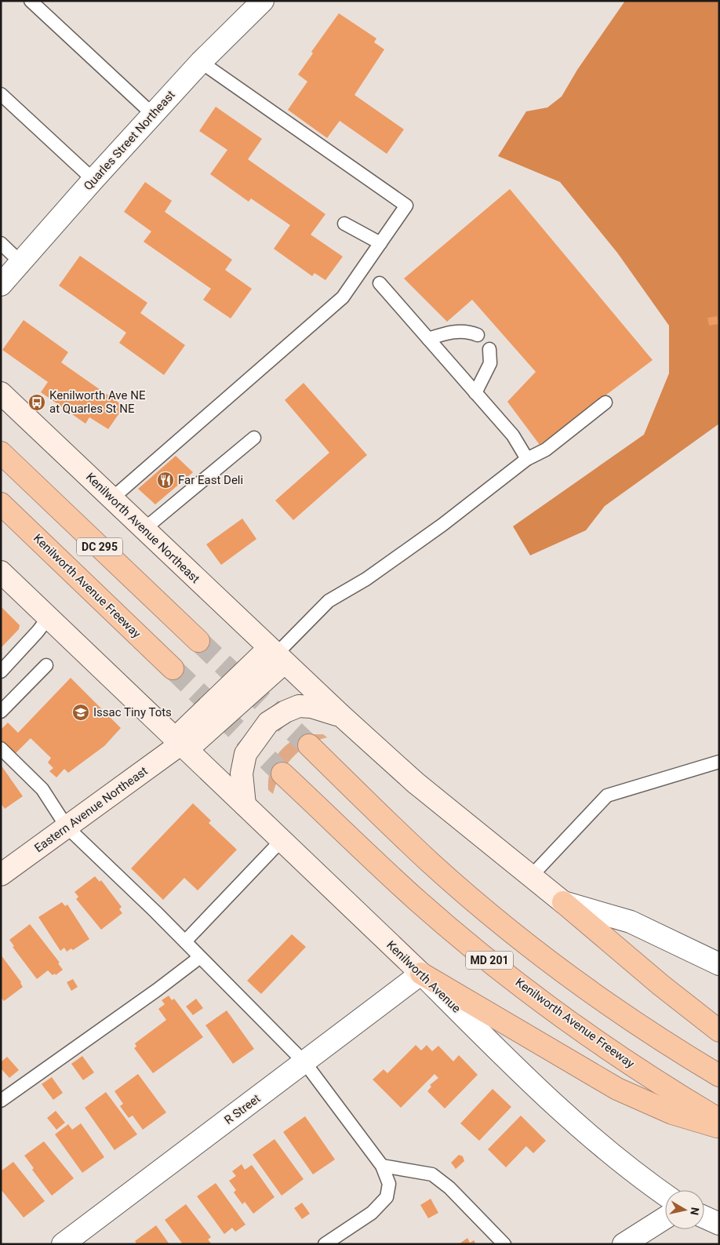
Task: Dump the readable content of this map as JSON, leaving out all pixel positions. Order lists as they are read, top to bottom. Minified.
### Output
{"streets":{"highway":["DC 295","Kenilworth Avenue Freeway","MD 201"],"main road":["Kenilworth Avenue Northeast","Eastern Avenue Northeast","Kenilworth Avenue"],"street":["Quarles Street Northeast","R Street"]},"crossings":[["Eastern Avenue Northeast","Kenilworth Avenue"],["Kenilworth Avenue","R Street"]],"places":{"bus stop":["Kenilworth Ave NE at Quarles St NE"],"restaurant":["Far East Deli"],"school or university":["Issac Tiny Tots"]},"north":"right"}
